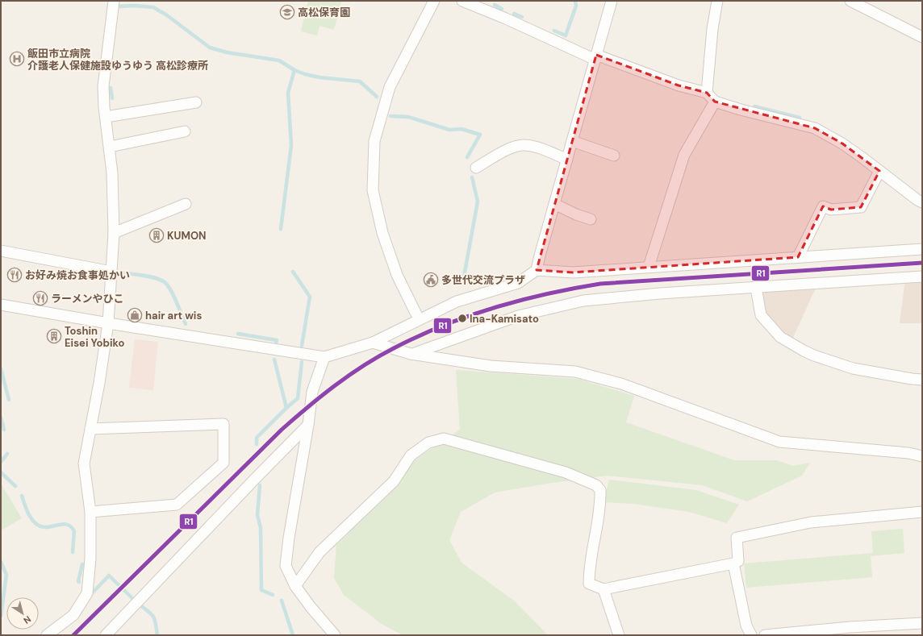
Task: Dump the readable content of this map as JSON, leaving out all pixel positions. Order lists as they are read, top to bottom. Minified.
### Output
{"places":{"school or university":["高松保育園"],"hospital":["飯田市立病院 介護老人保健施設ゆうゆう 高松診療所"],"building":["KUMON","Toshin Eisei Yobiko"],"restaurant":["お好み焼お食事処かい","ラーメンやひこ"],"public building":["多世代交流プラザ"],"shop":["hair art wis"],"other":["Ina-Kamisato"]},"lines":["transit line R1"],"north":"bottom right"}
